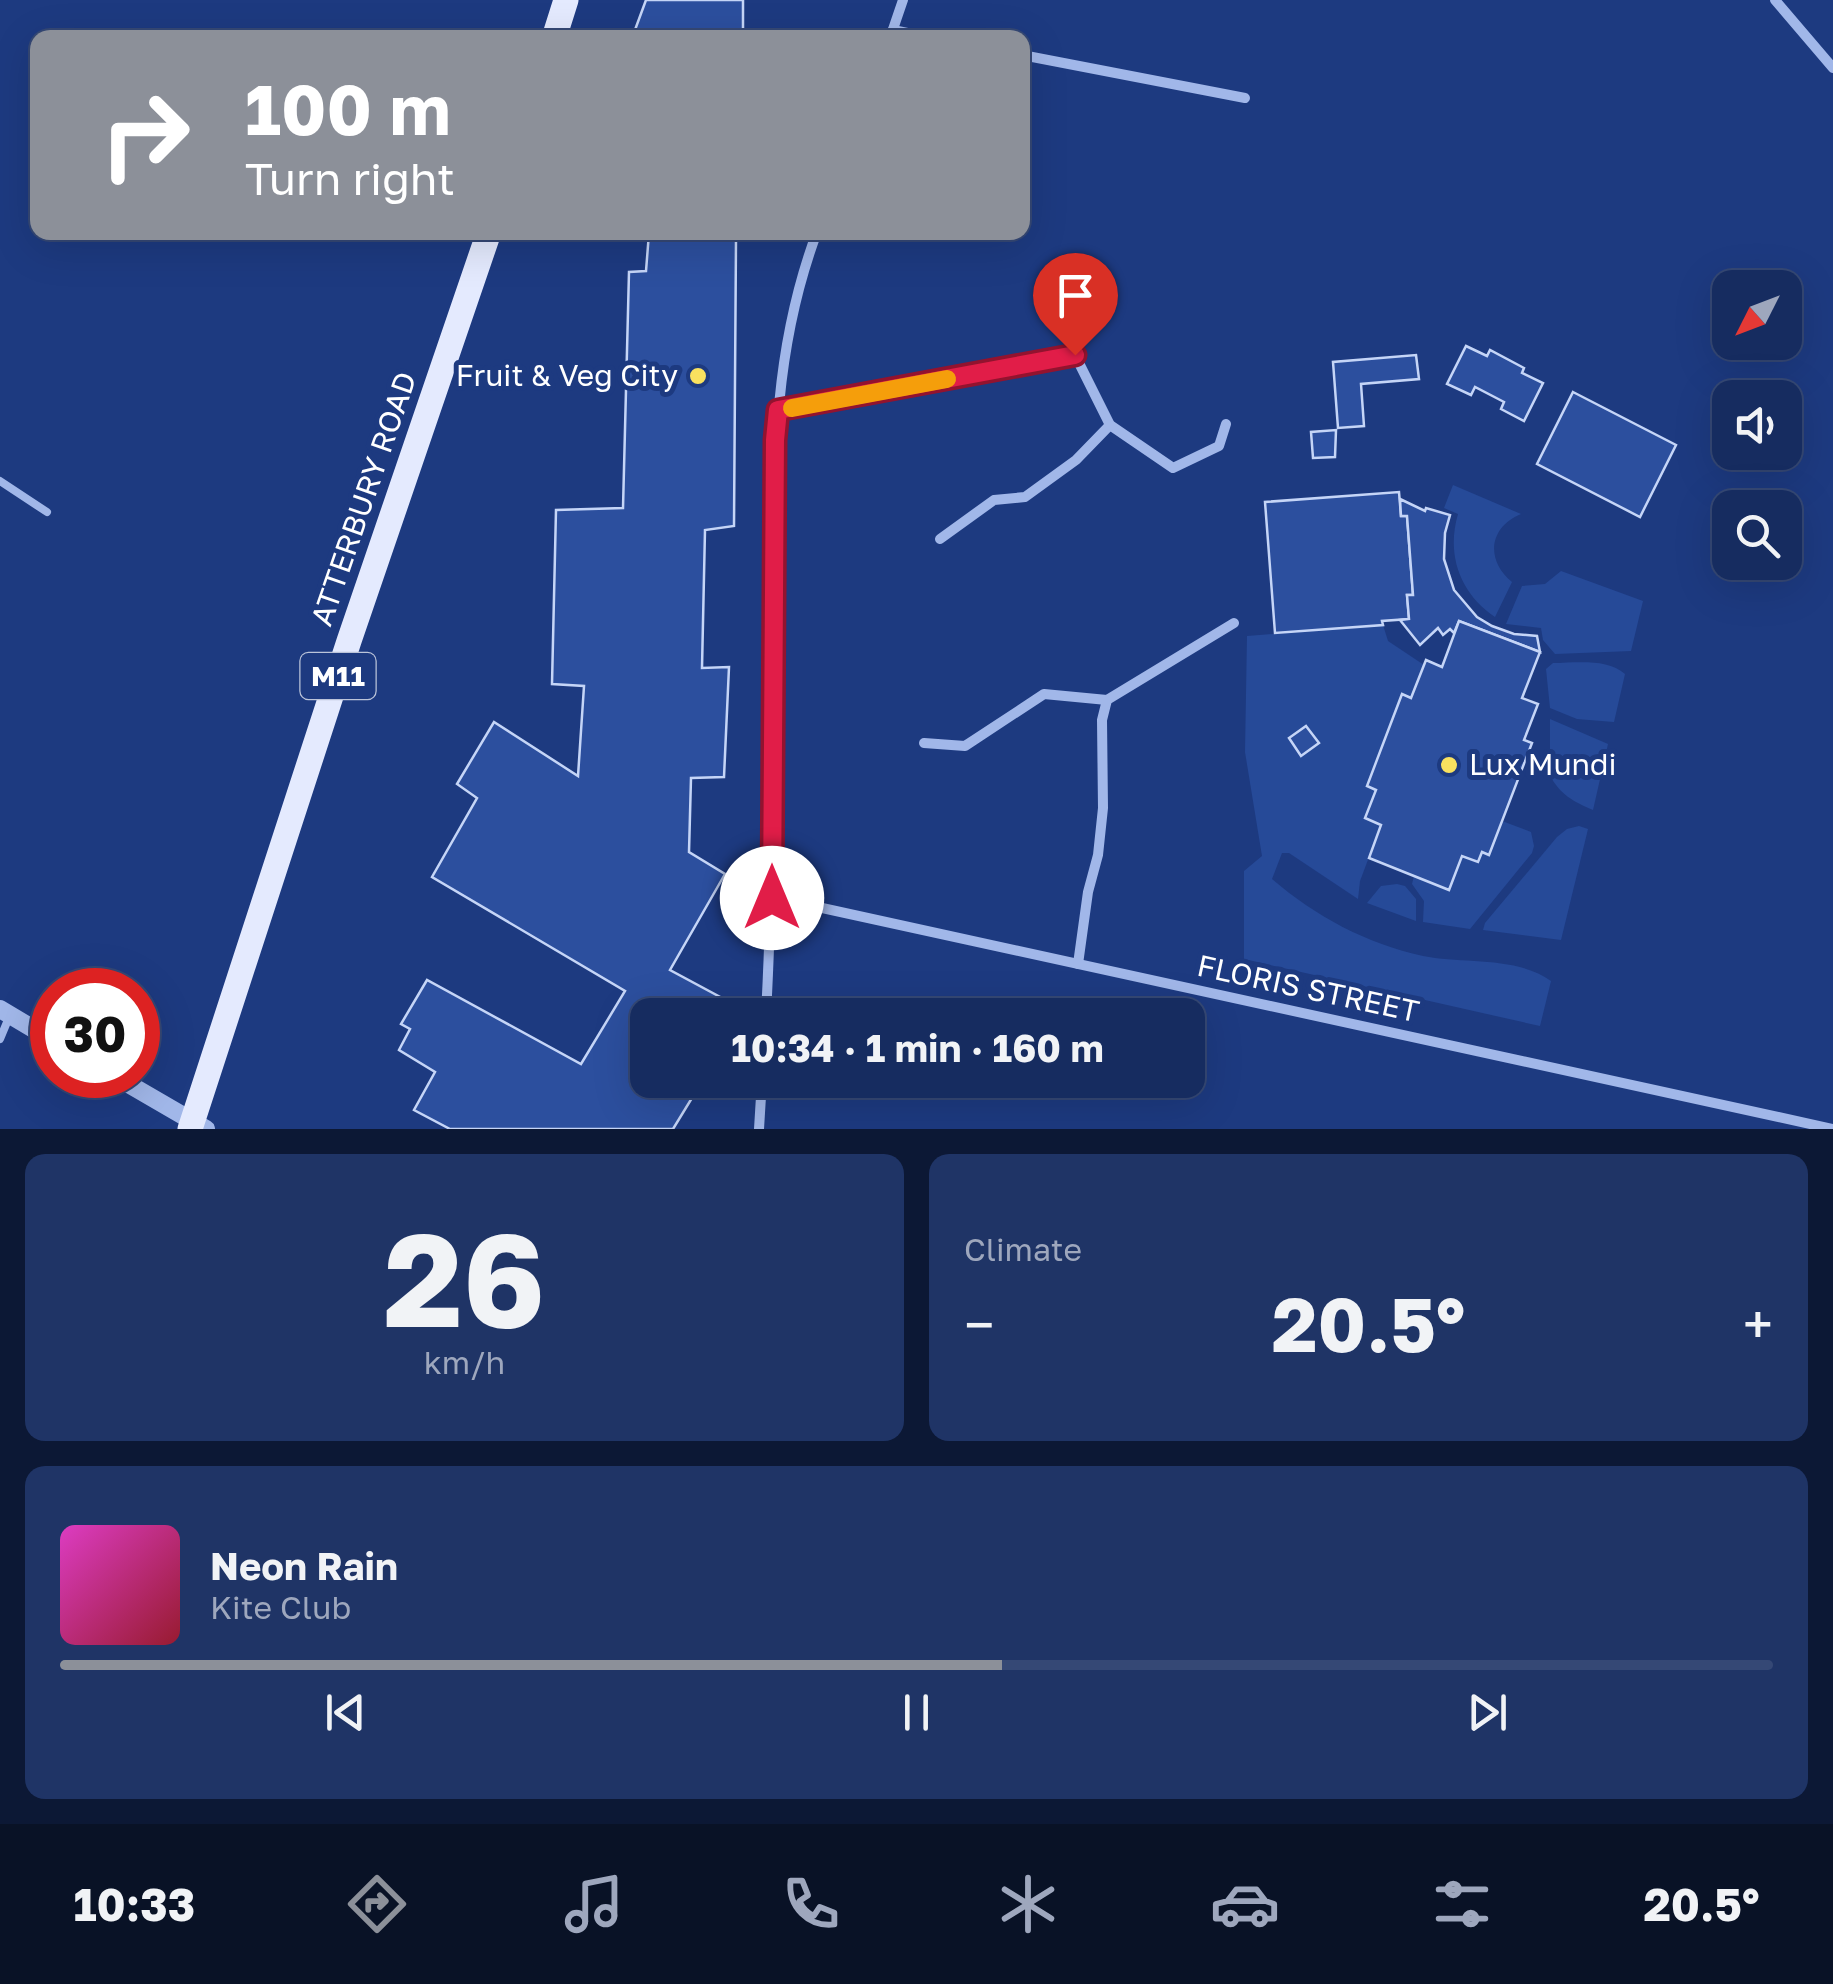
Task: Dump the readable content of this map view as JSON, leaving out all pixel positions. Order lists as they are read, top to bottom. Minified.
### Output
{"streets":{"main road":["ATTERBURY ROAD","M11"],"street":["FLORIS STREET"]},"places":["Fruit & Veg City","Lux Mundi"],"north":"bottom left","page":{"turn":["100 m","Turn right"],"limit":"30","trip":"10:34 · 1 min · 160 m","tile":[["26","km/h"],"Climate"],"heat":["−","20.5°","+"],"song":["Neon Rain","Kite Club"],"tabs":["10:33","20.5°"]}}
